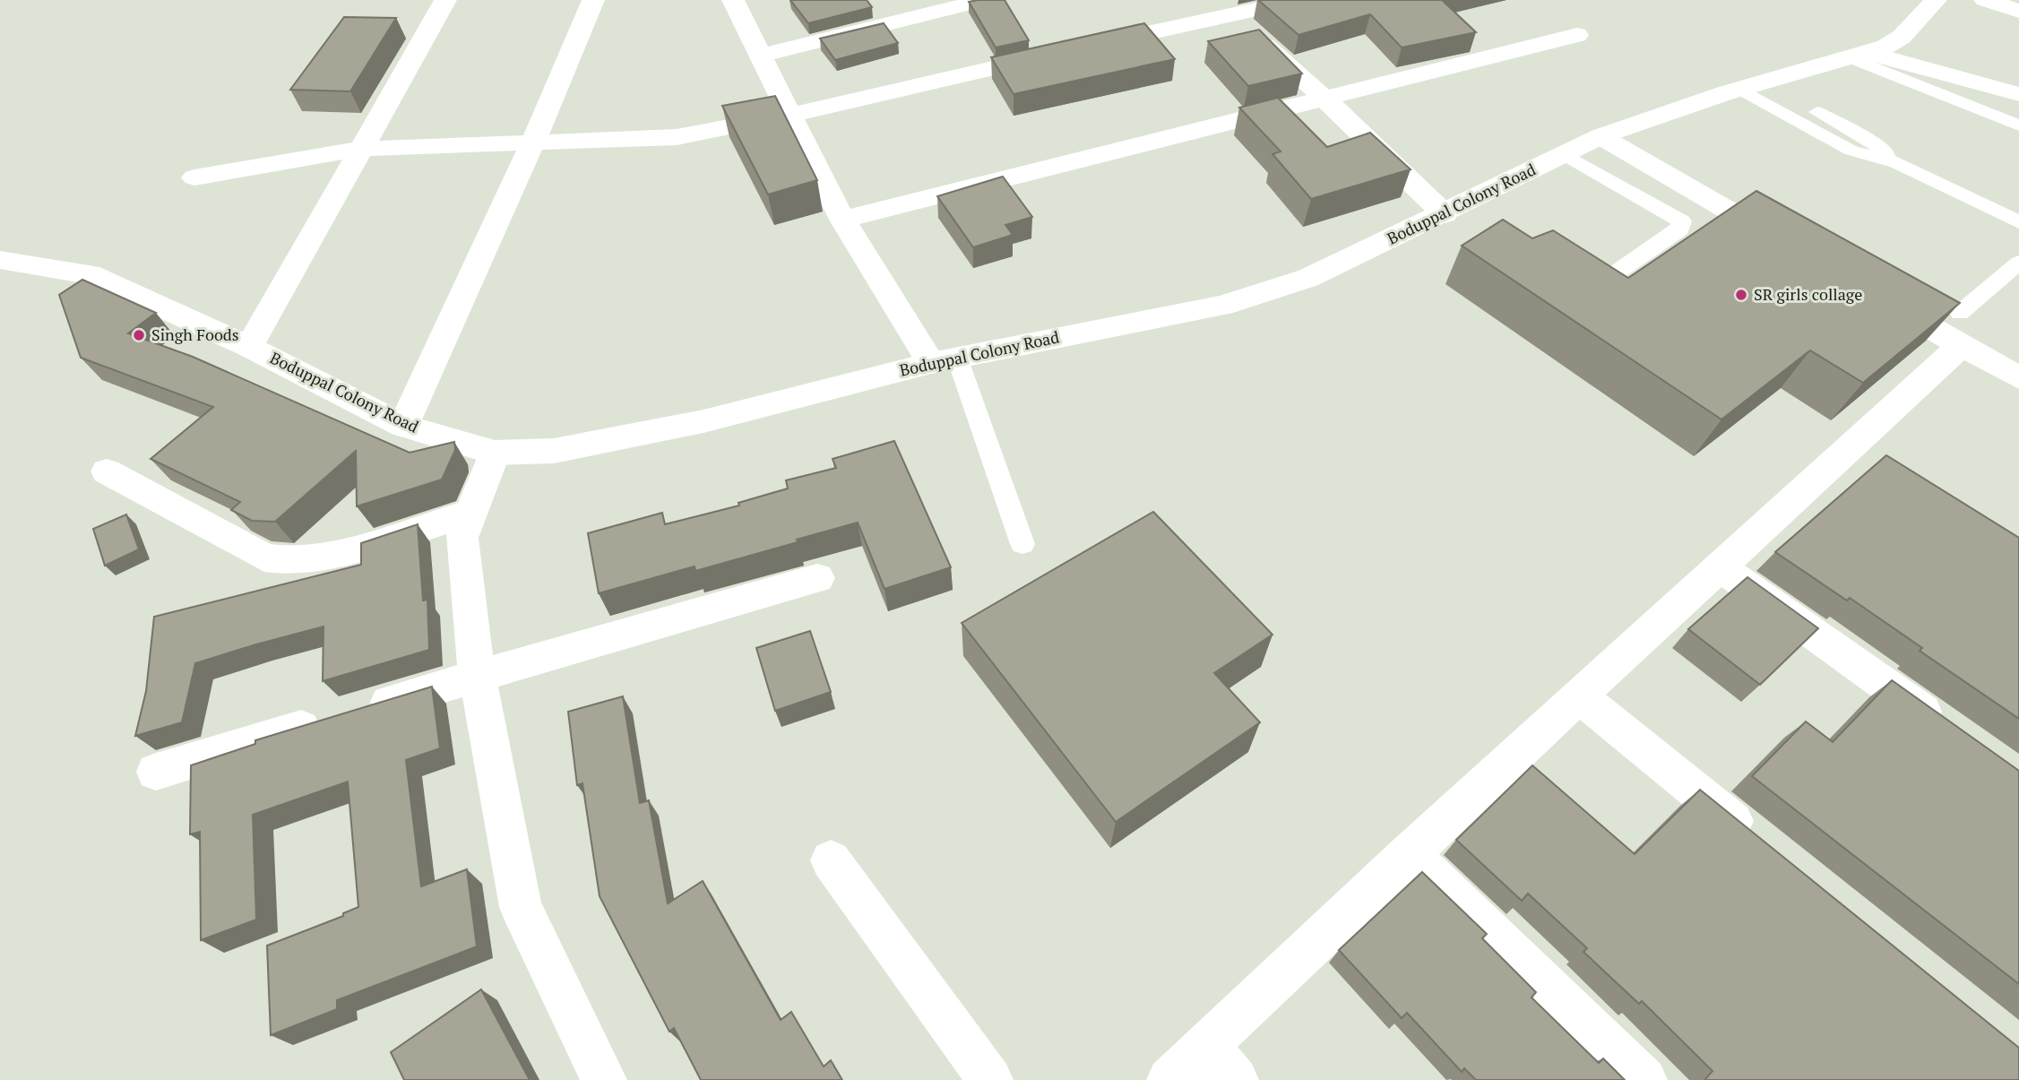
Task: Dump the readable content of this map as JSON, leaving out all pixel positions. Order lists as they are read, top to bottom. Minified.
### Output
{"streets":{"street":["Boduppal Colony Road"]},"places":["SR girls collage","Singh Foods"]}
